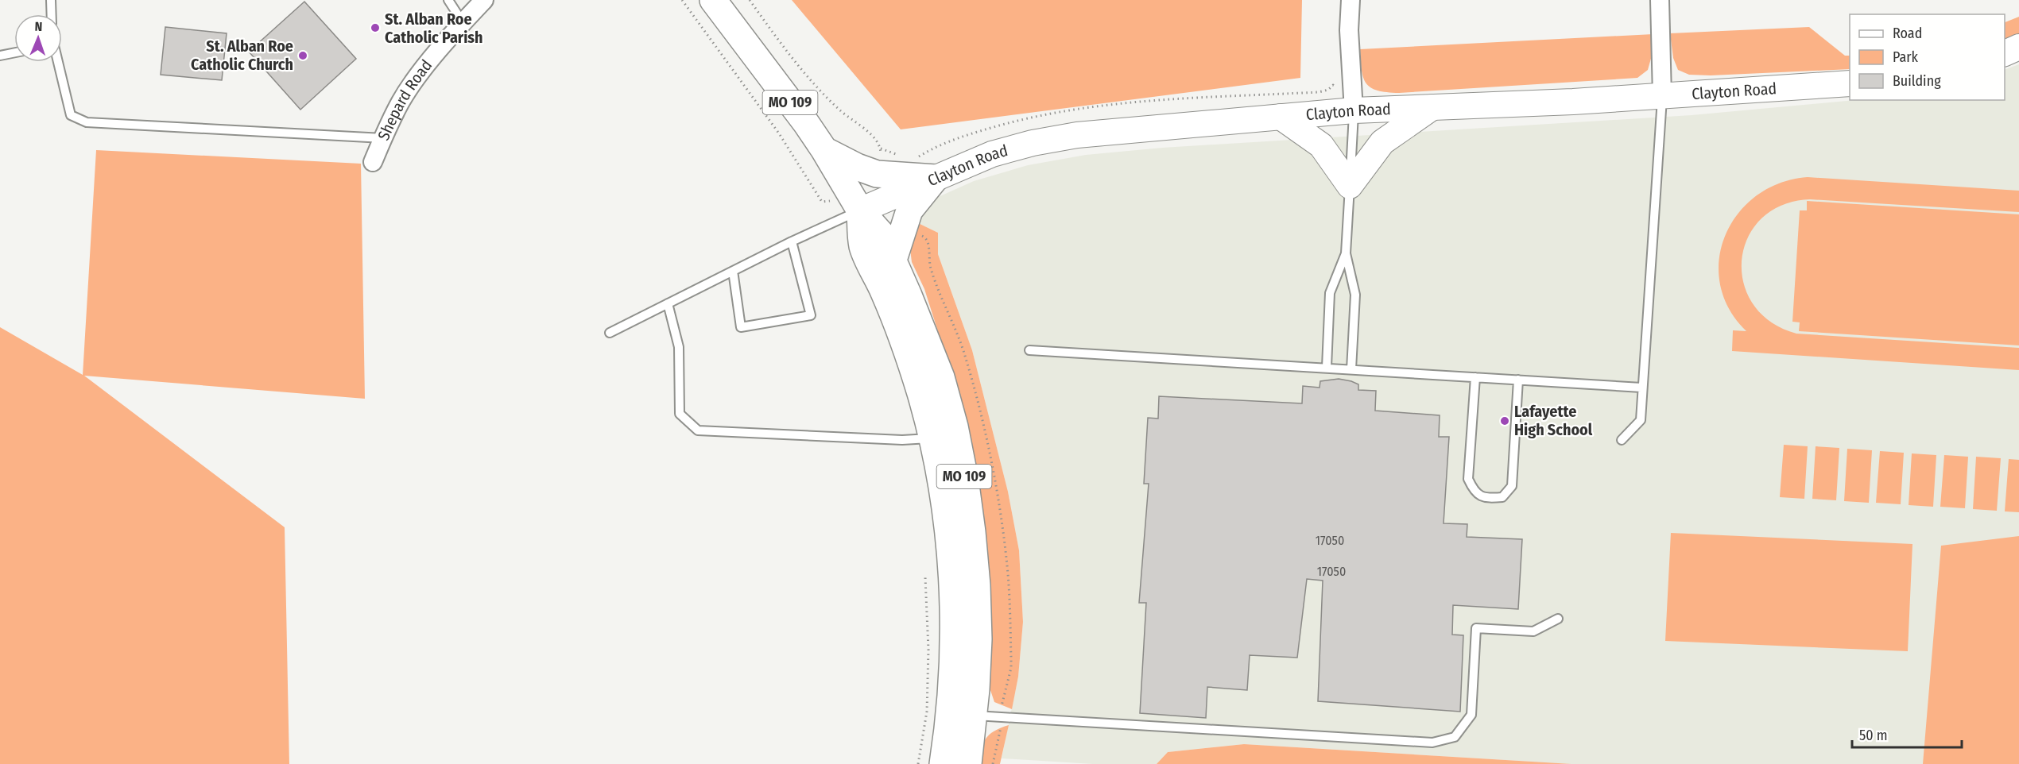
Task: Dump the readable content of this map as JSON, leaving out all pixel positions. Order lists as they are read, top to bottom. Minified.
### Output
{"streets":{"main road":["Clayton Road","MO 109"],"street":["Shepard Road"]},"crossings":[["Clayton Road","MO 109"]],"places":["St. Alban Roe Catholic Parish","St. Alban Roe Catholic Church","Lafayette High School"],"house_numbers":["17050","17050"],"legend":["Road","Park","Building"],"scale_bar":"50 m","north":"top"}
